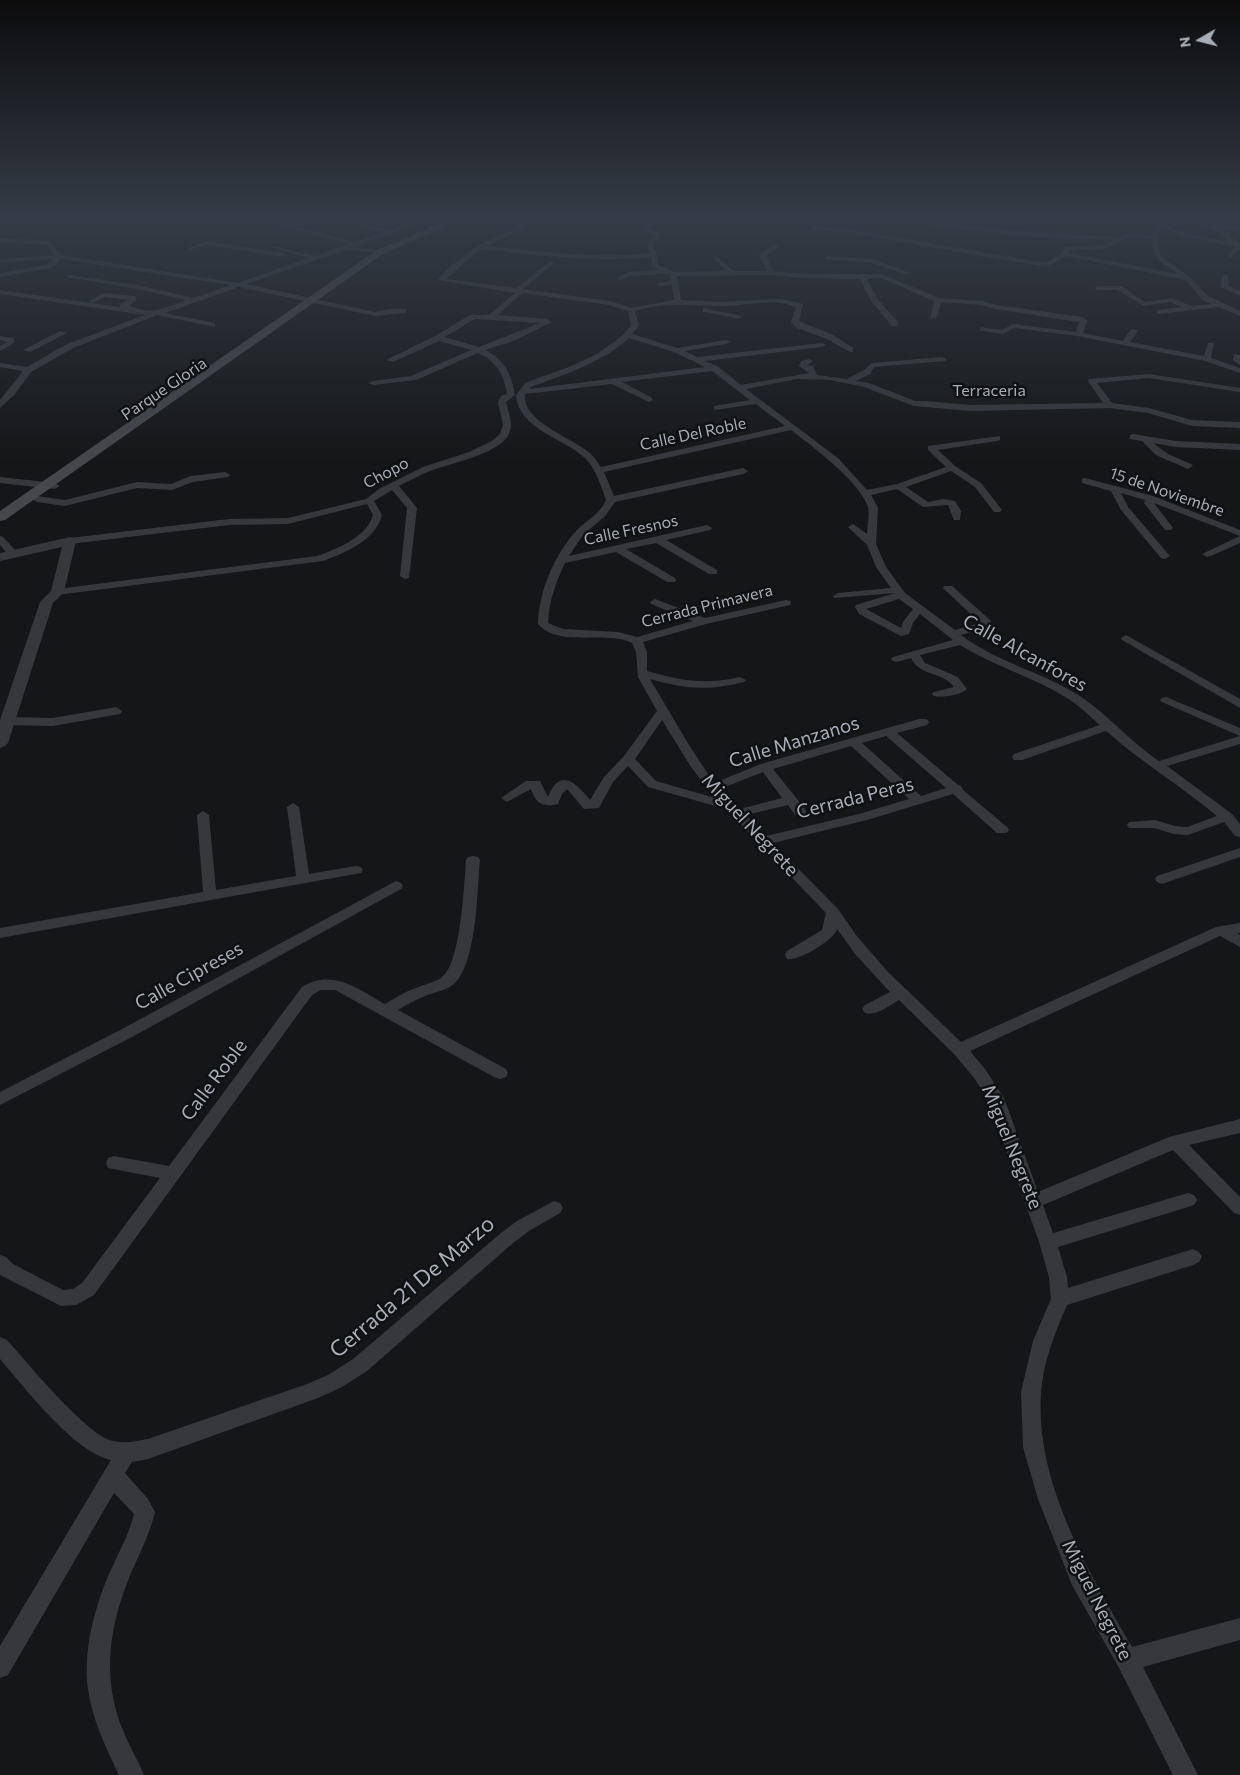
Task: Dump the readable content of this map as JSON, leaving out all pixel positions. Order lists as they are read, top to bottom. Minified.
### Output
{"streets":{"main road":["Parque Gloria"],"street":["Terraceria","Calle Del Roble","Chopo","15 de Noviembre","Calle Fresnos","Cerrada Primavera","Calle Alcanfores","Calle Manzanos","Cerrada Peras","Miguel Negrete","Calle Cipreses","Calle Roble","Cerrada 21 De Marzo"]},"crossings":[["Cerrada Primavera","Miguel Negrete"],["Calle Manzanos","Cerrada Peras"],["Calle Manzanos","Miguel Negrete"],["Cerrada Peras","Miguel Negrete"]],"north":"left"}
